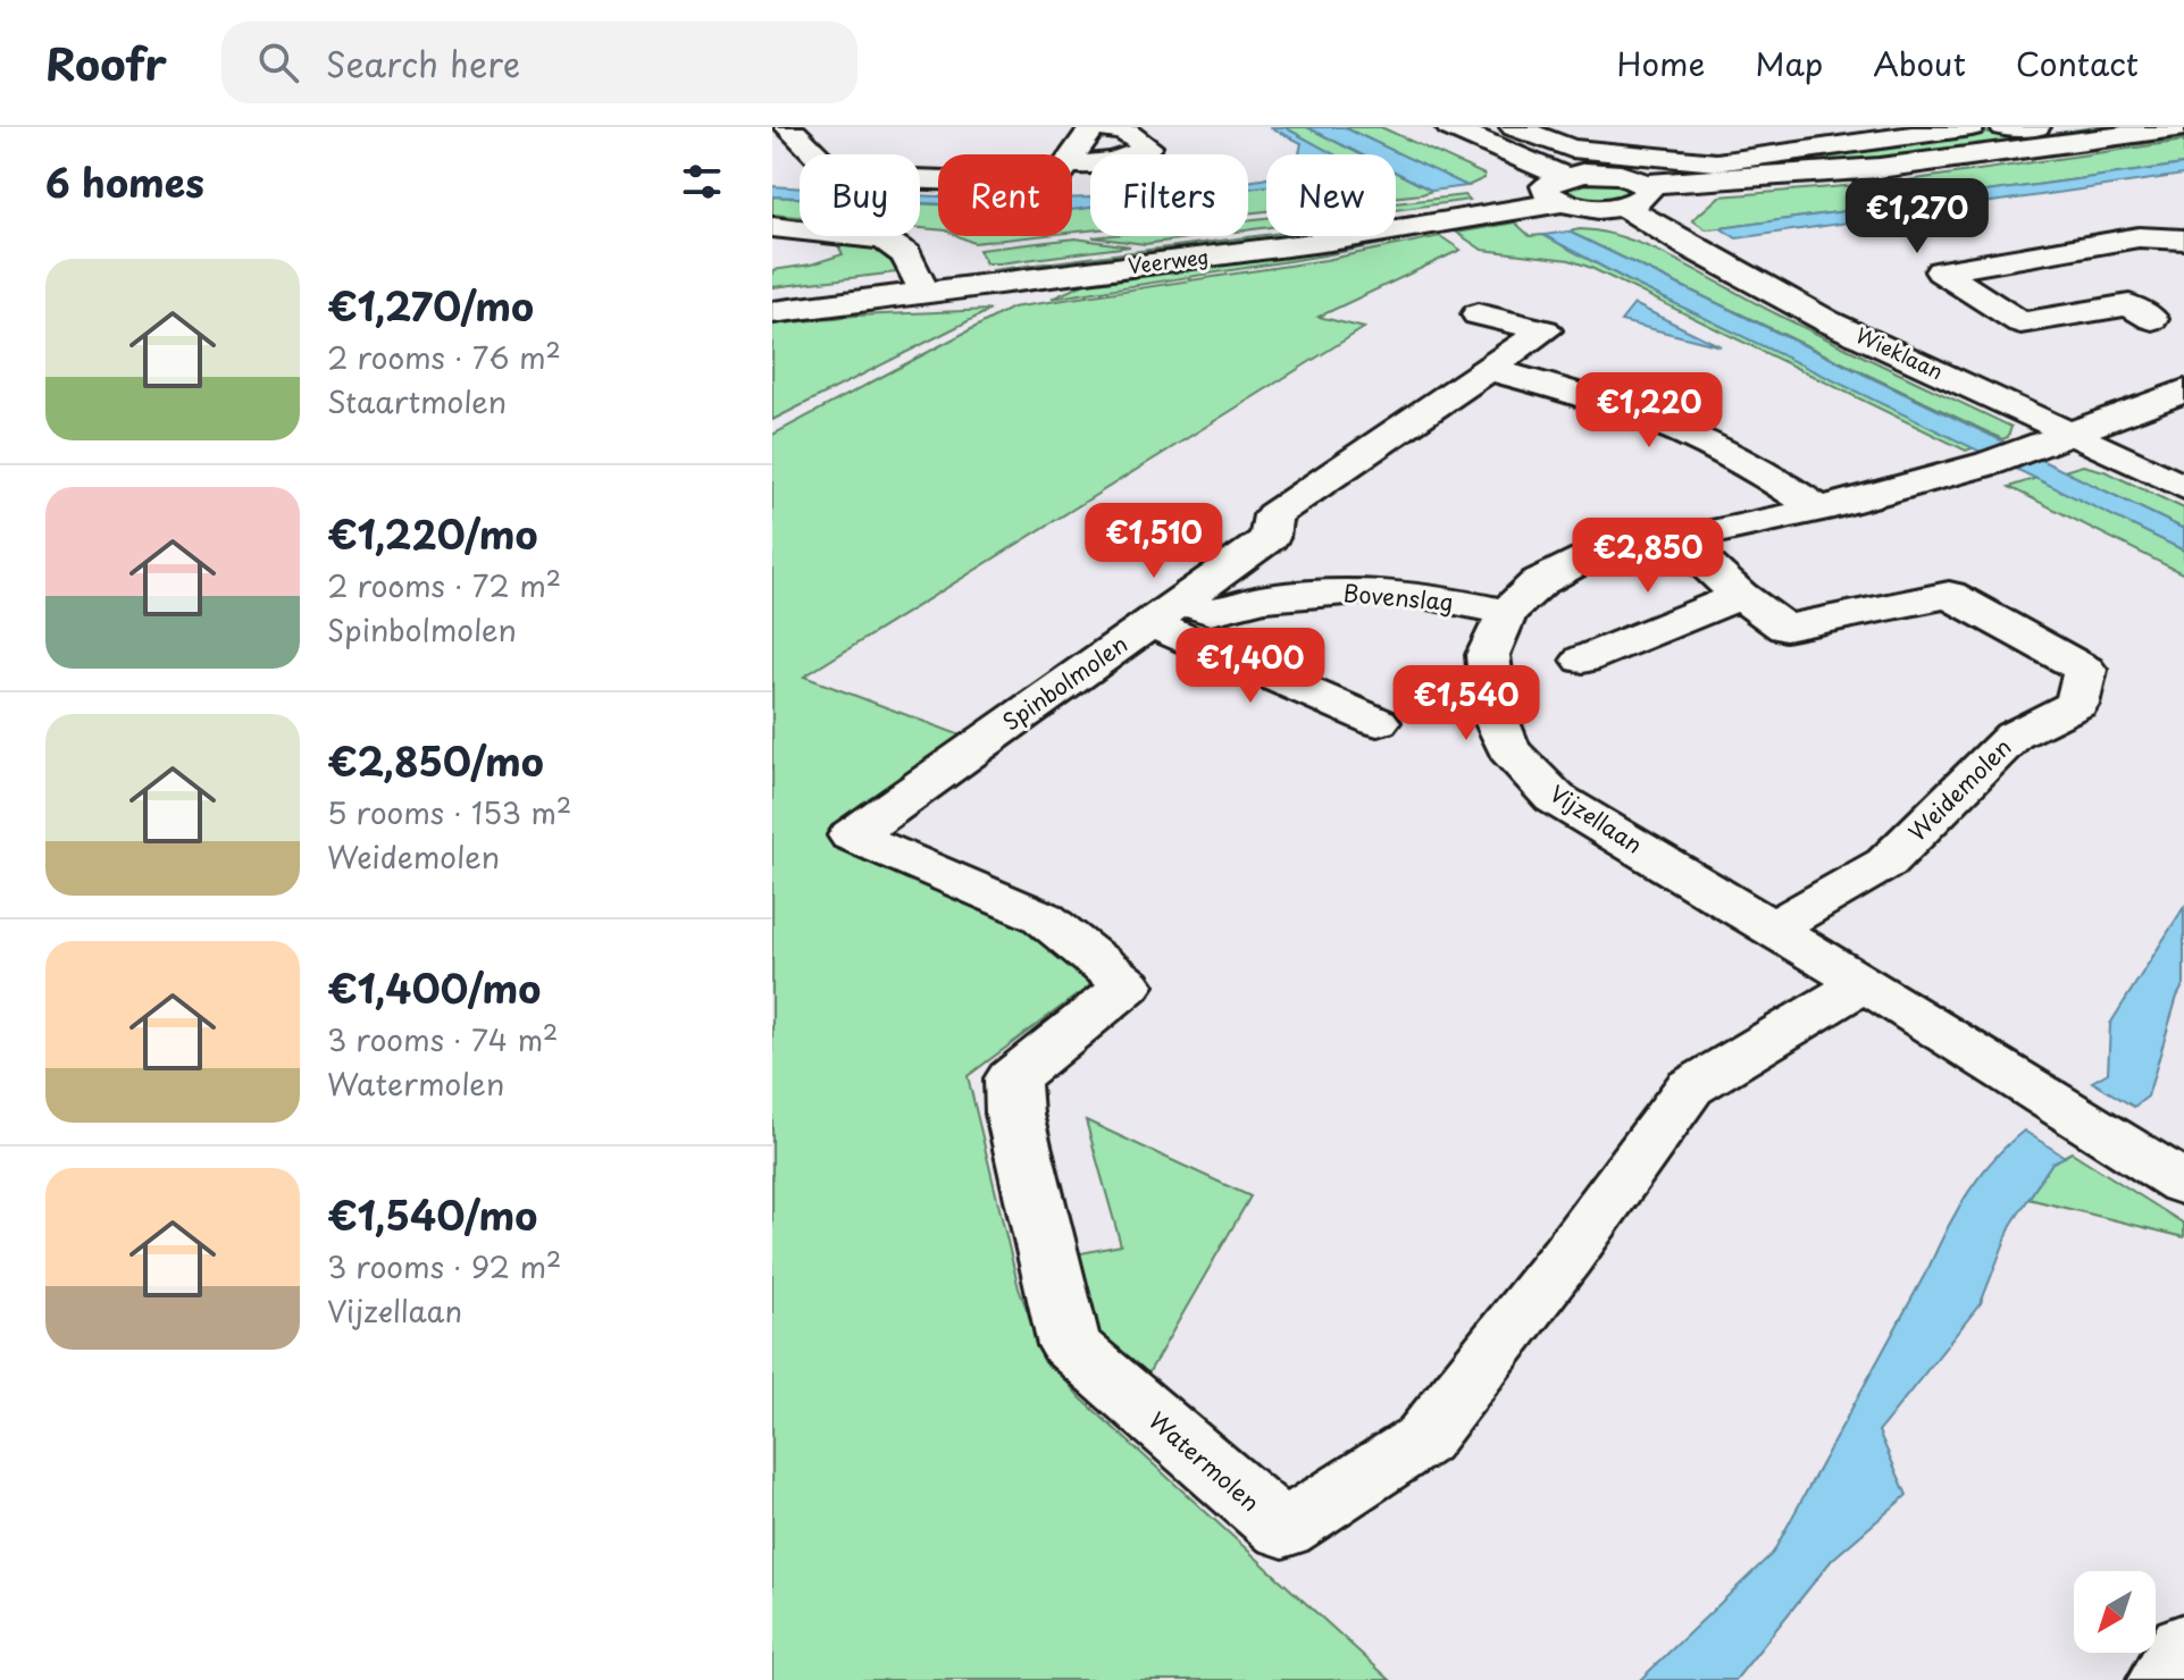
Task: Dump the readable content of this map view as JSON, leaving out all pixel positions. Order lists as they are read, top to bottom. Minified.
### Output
{"streets":{"street":["Veerweg","Wieklaan","Bovenslag","Spinbolmolen","Weidemolen","Vijzellaan","Watermolen"]},"crossings":[["Wieklaan","Vijzellaan"],["Bovenslag","Spinbolmolen"],["Bovenslag","Vijzellaan"],["Spinbolmolen","Watermolen"],["Weidemolen","Vijzellaan"],["Vijzellaan","Watermolen"]],"north":"bottom left","page":{"header":"Roofr","search":"Search here","nav":["Home","Map","About","Contact"],"heading":"6 homes","chip":["Buy","Rent","Filters","New"],"price":["€1,270","€1,220","€1,510","€2,850","€1,400","€1,540"],"list":[{"name":"€1,270/mo","note":"2 rooms · 76 m² · Staartmolen"},{"name":"€1,220/mo","note":"2 rooms · 72 m² · Spinbolmolen"},{"name":"€2,850/mo","note":"5 rooms · 153 m² · Weidemolen"},{"name":"€1,400/mo","note":"3 rooms · 74 m² · Watermolen"},{"name":"€1,540/mo","note":"3 rooms · 92 m² · Vijzellaan"}]}}
